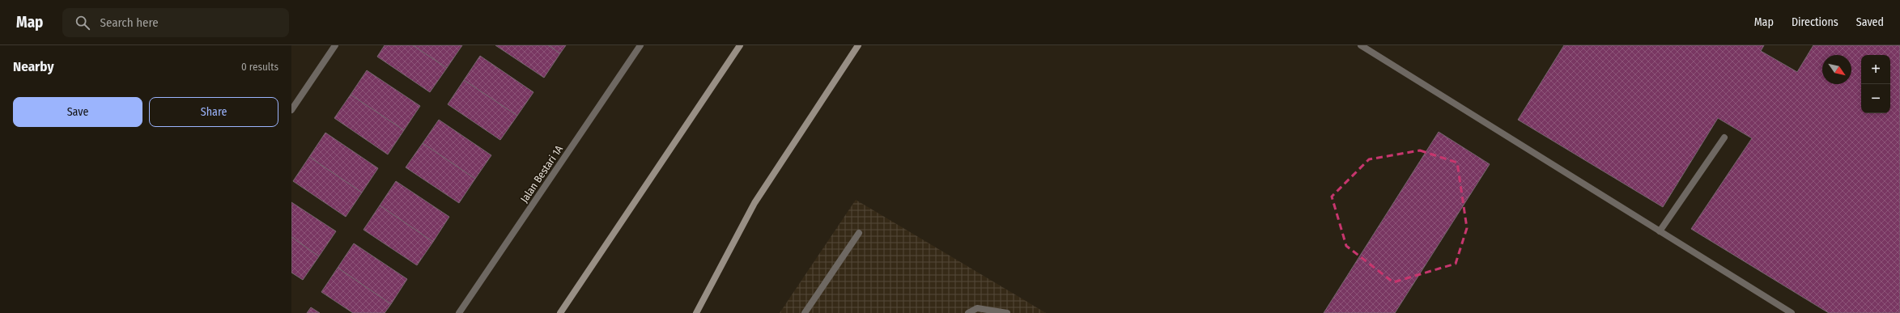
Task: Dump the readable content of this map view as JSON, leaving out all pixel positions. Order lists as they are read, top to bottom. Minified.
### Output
{"streets":{"street":["Jalan Bestari 1A"]},"north":"bottom right","page":{"header":"Map","search":"Search here","nav":["Map","Directions","Saved"],"heading":["Nearby","0 results"],"map_buttons":["+","−"],"buttons":["Save","Share"]}}
